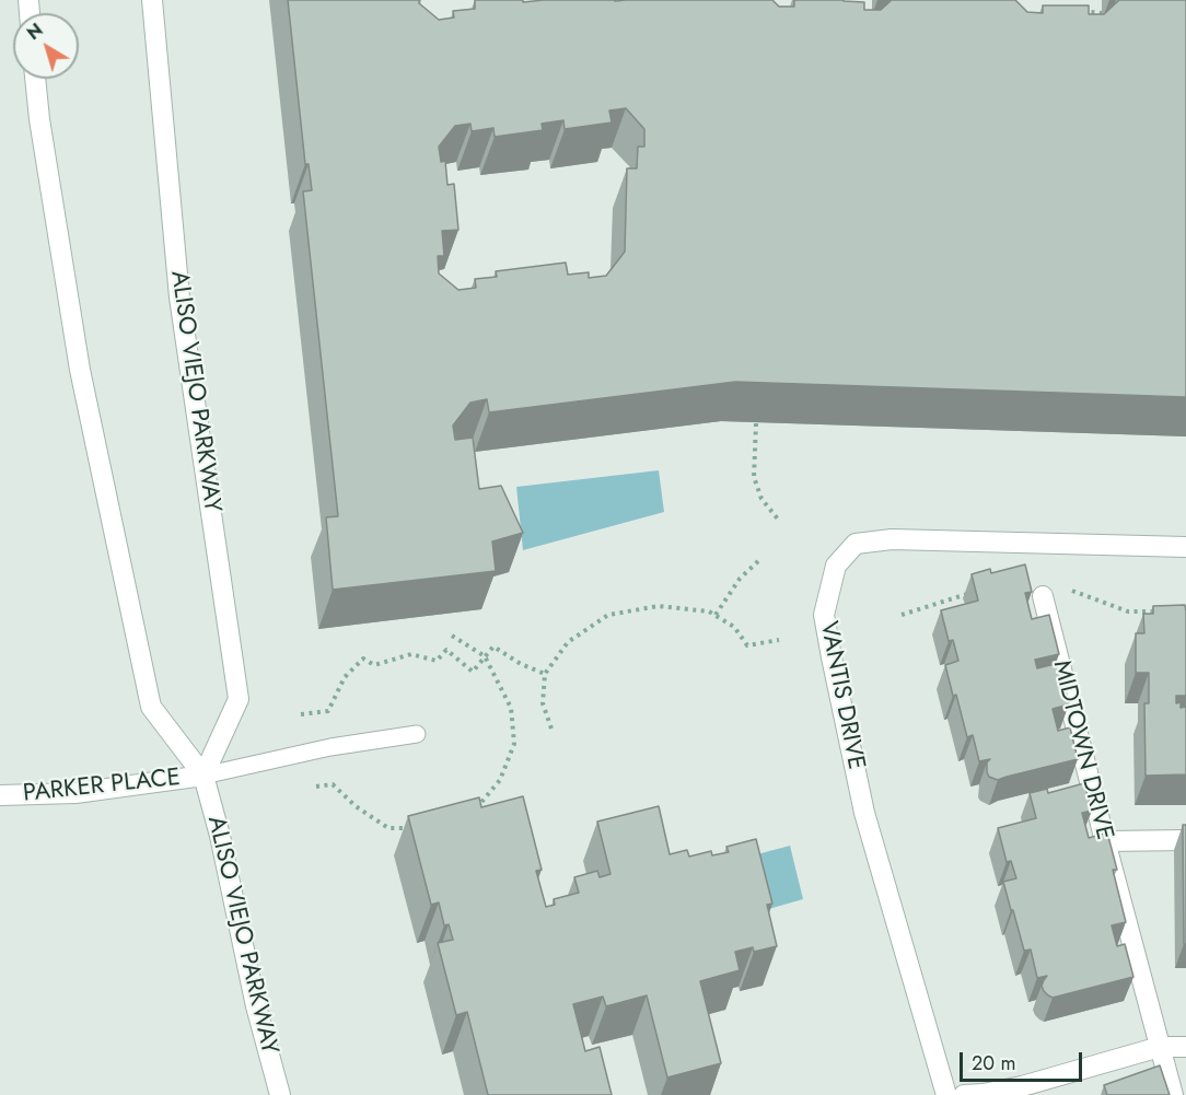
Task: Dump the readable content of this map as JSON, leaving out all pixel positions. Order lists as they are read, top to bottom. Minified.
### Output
{"streets":{"street":["ALISO VIEJO PARKWAY","VANTIS DRIVE","MIDTOWN DRIVE","PARKER PLACE"]},"crossings":[["ALISO VIEJO PARKWAY","PARKER PLACE"]],"scale_bar":"20 m","north":"top left"}
